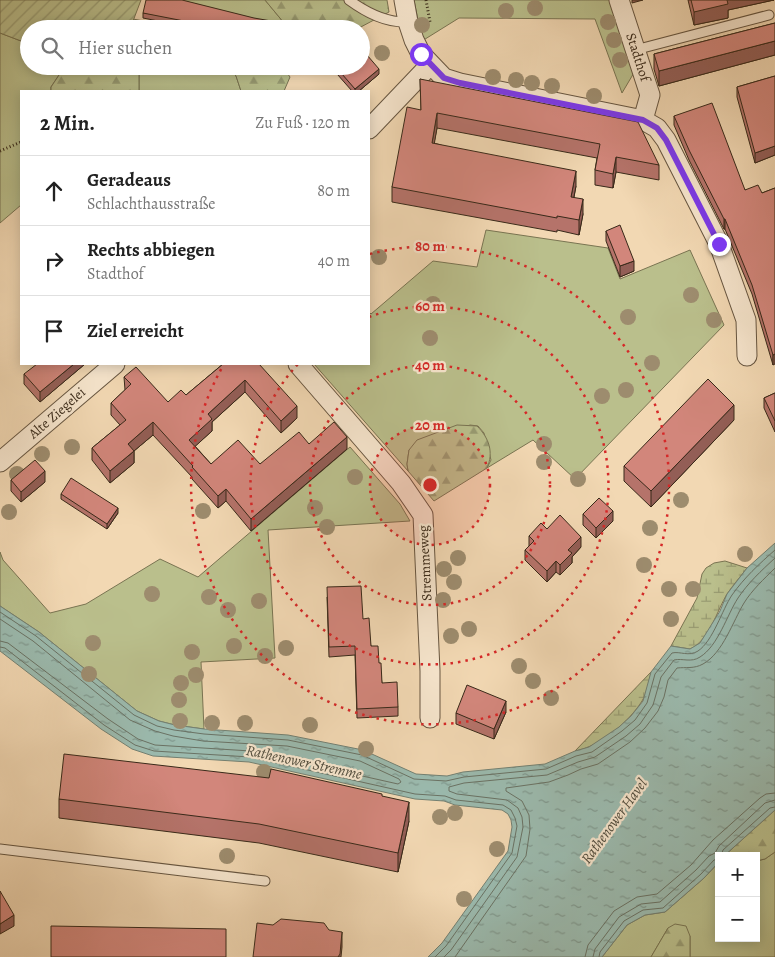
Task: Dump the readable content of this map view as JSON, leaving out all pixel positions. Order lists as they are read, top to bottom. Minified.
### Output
{"streets":{"street":["Stadthof","Alte Ziegelei","Stremmeweg"]},"water":["Rathenower Stremme","Rathenower Havel"],"page":{"search":"Hier suchen","heading":["2 Min.","Zu Fuß · 120 m"],"list":[["Geradeaus","Schlachthausstraße","80 m"],["Rechts abbiegen","Stadthof","40 m"],"Ziel erreicht"],"map_buttons":["+","−"]},"rings":["80 m","60 m","40 m","20 m"]}
